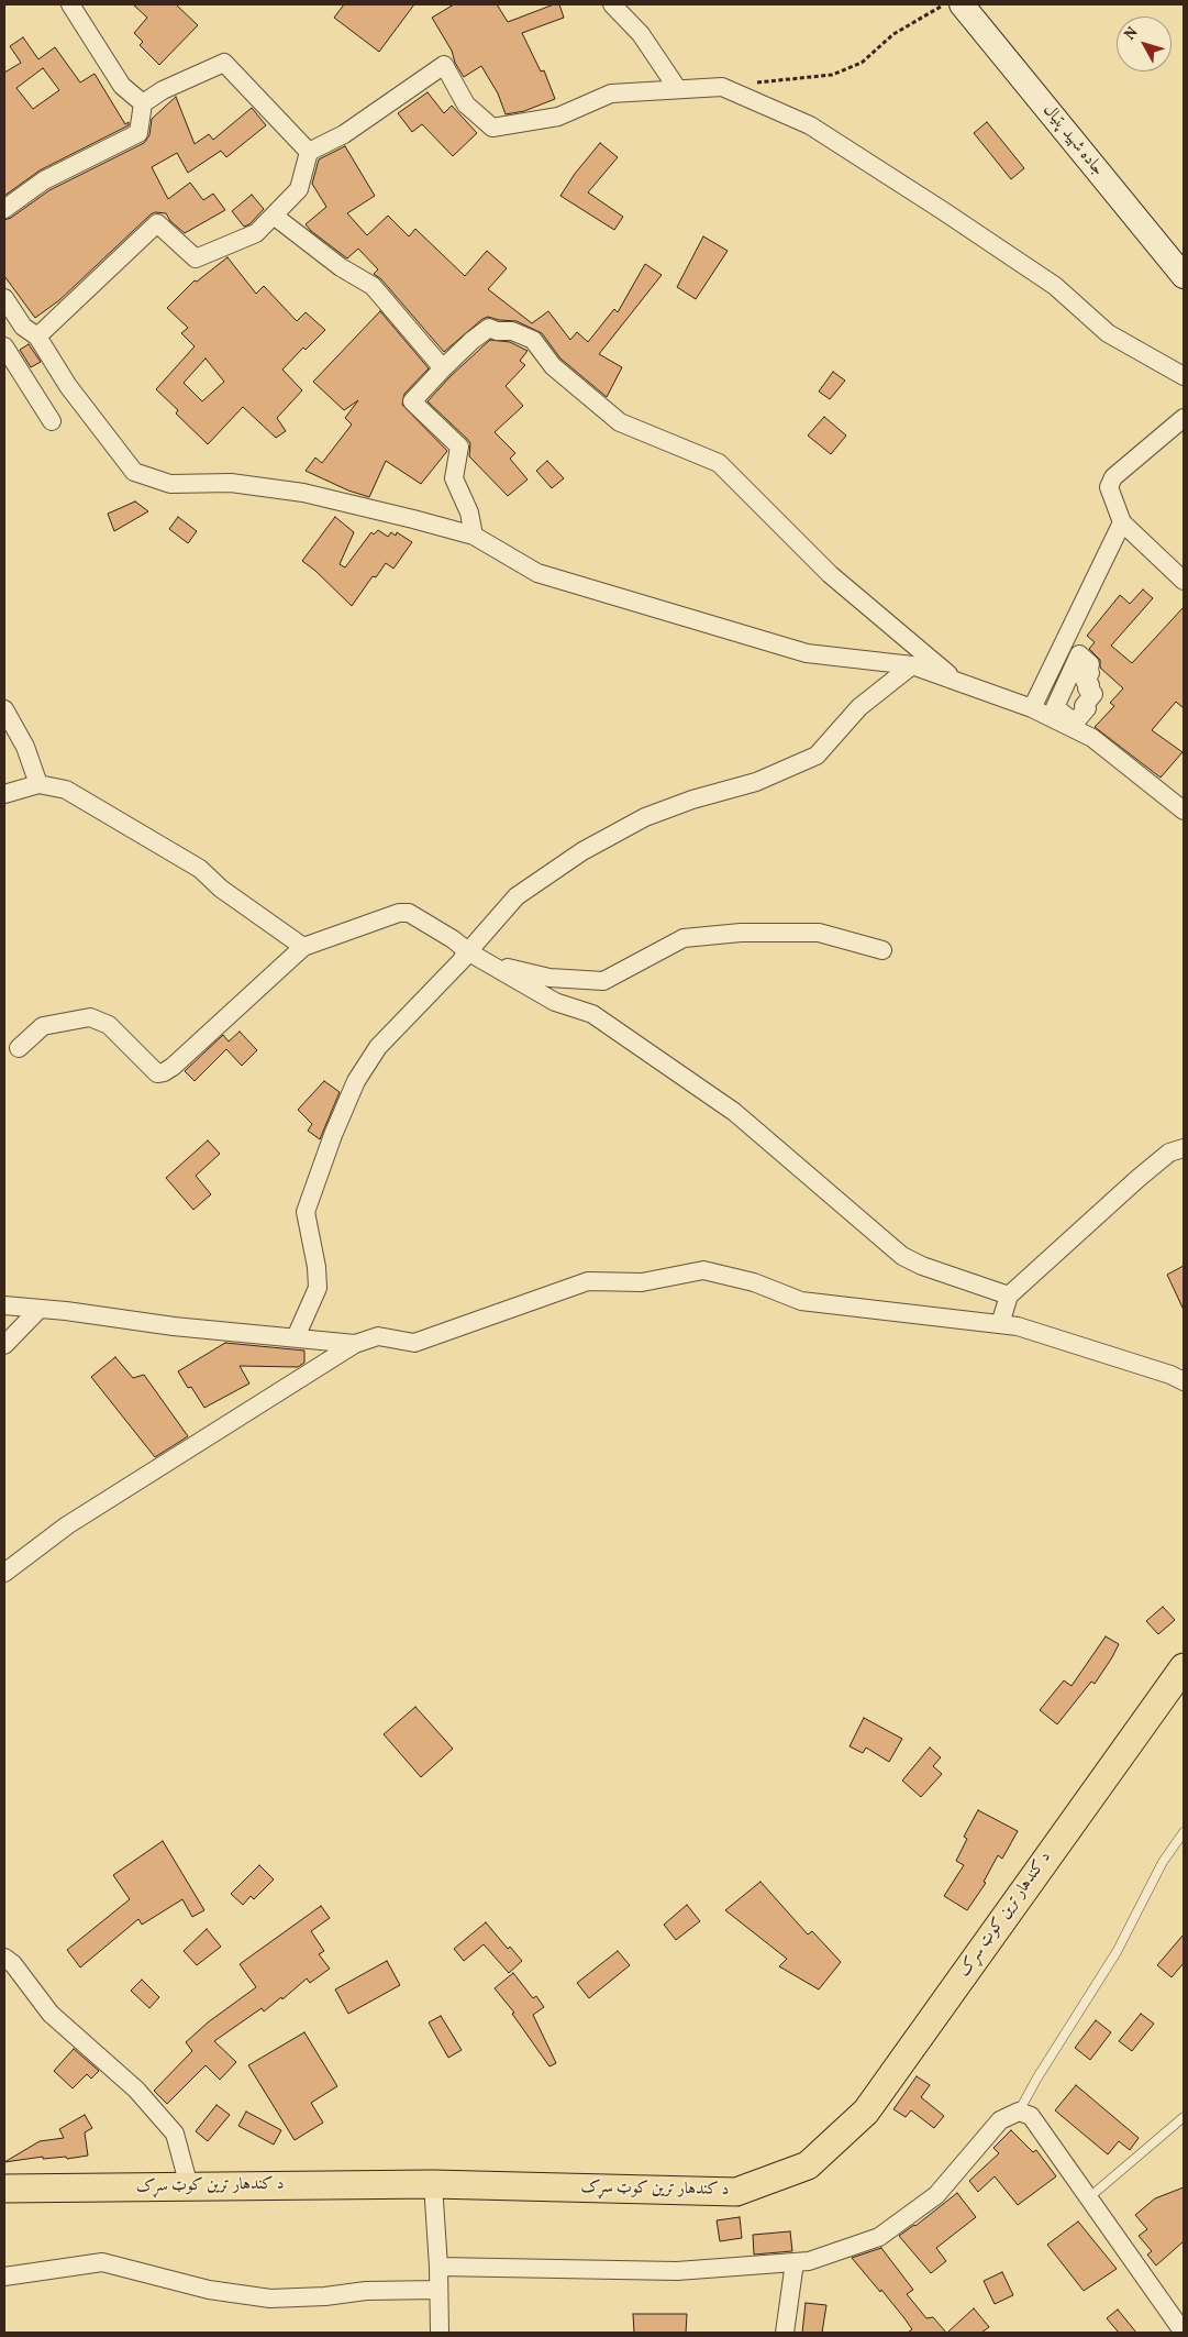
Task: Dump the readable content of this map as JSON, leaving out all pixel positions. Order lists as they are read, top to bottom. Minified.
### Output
{"streets":{"main road":["د کندهار ترين کوټ سړک"],"street":["جاده شهید پتیال"]},"north":"top left"}
